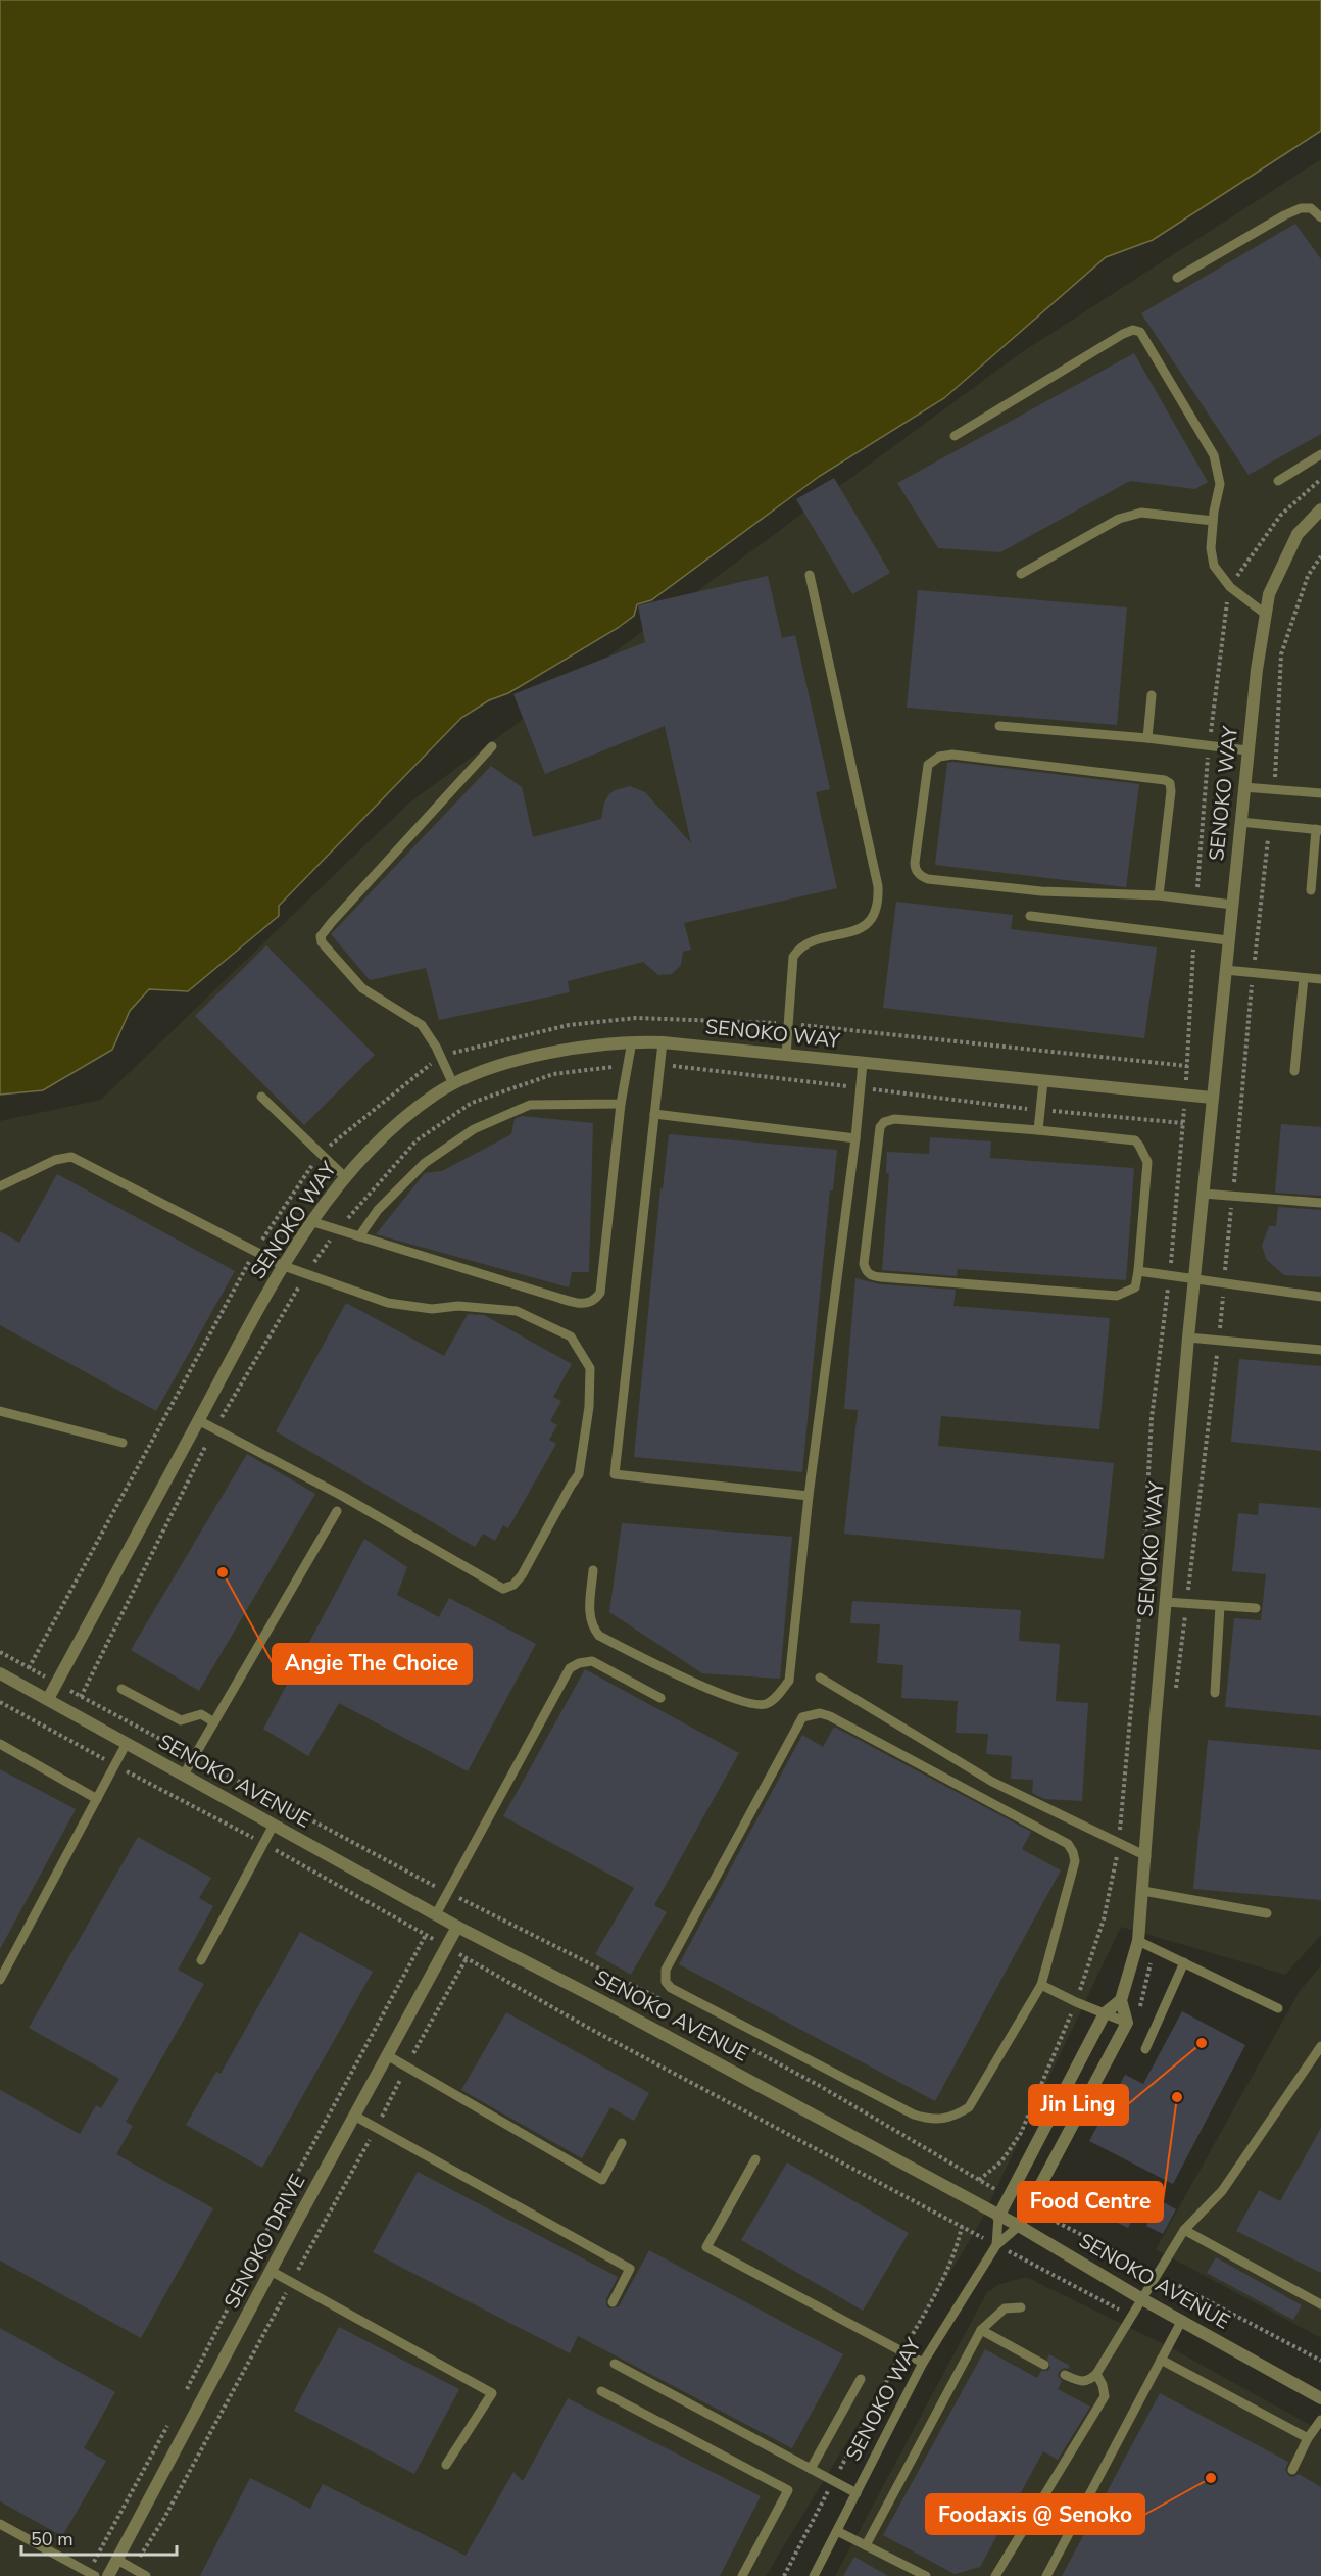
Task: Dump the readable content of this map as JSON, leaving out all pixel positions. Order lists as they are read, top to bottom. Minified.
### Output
{"streets":{"street":["SENOKO WAY","SENOKO AVENUE","SENOKO DRIVE"]},"crossings":[["SENOKO WAY","SENOKO AVENUE"],["SENOKO AVENUE","SENOKO DRIVE"]],"places":["Angie The Choice","Jin Ling","Food Centre","Foodaxis @ Senoko"],"scale_bar":"50 m"}
